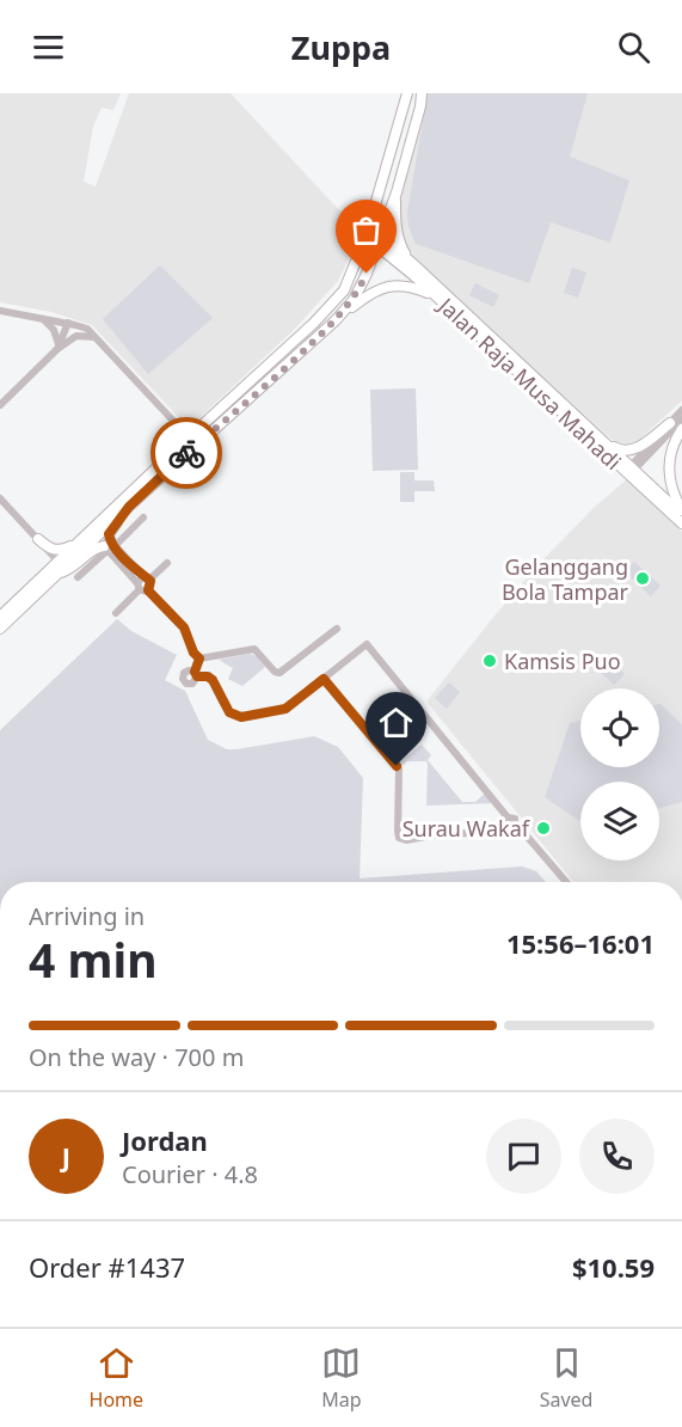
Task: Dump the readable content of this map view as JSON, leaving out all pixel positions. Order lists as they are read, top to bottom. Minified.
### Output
{"streets":{"main road":["Jalan Raja Musa Mahadi"]},"places":["Gelanggang Bola Tampar","Kamsis Puo","Surau Wakaf"],"page":{"header":"Zuppa","heading":["4 min","Arriving in","15:56–16:01"],"panel":["Jordan","Courier · 4.8","Order #1437","$10.59"],"bar":"On the way · 700 m","round":"J","tabs":["Home","Map","Saved"]}}
